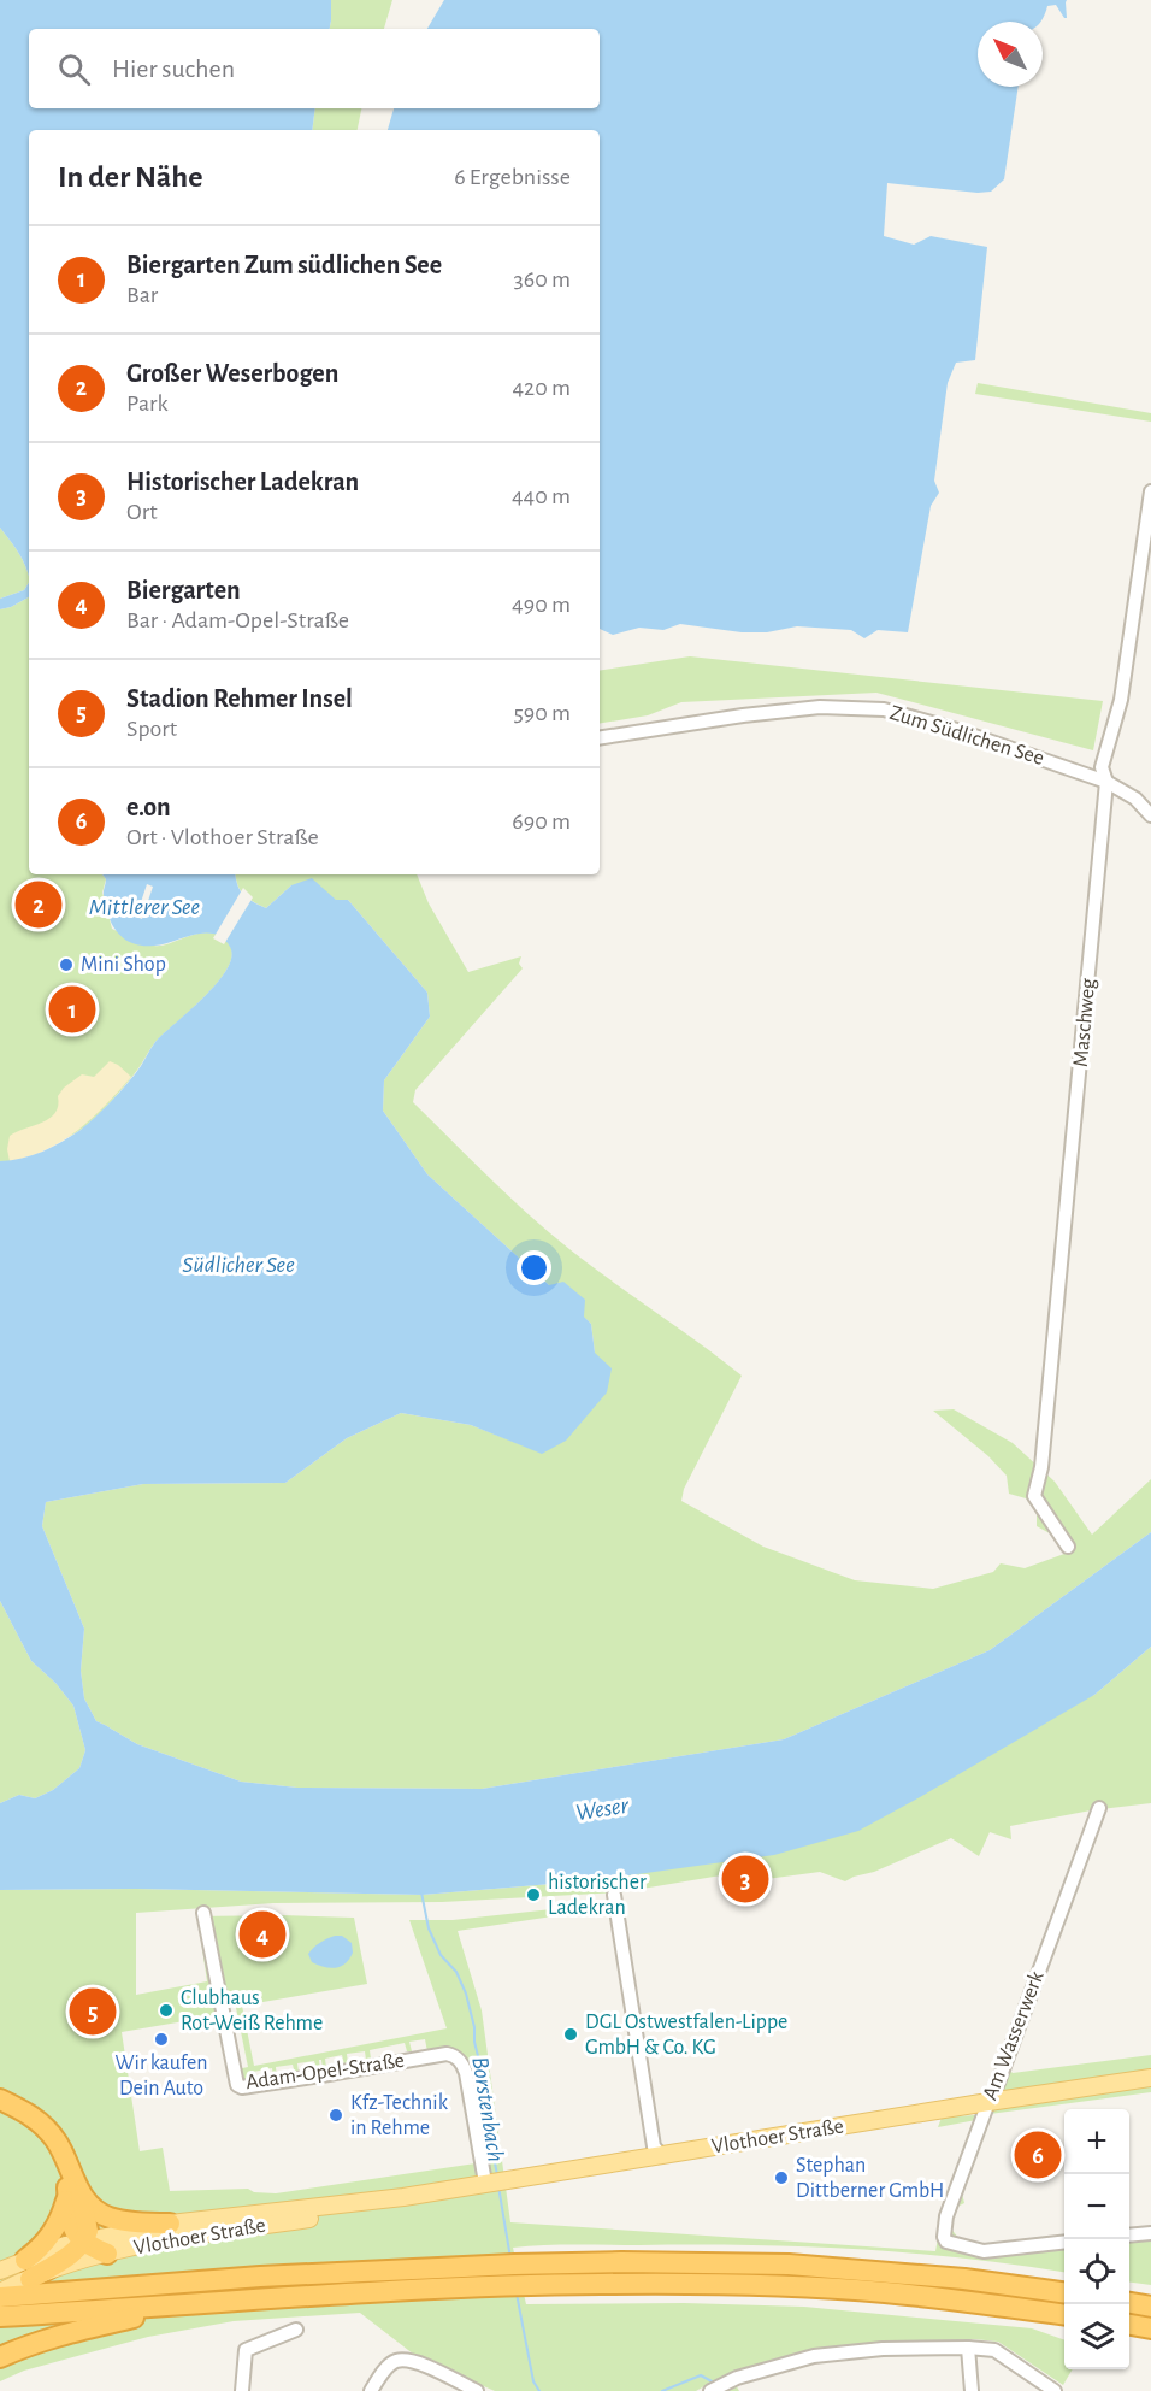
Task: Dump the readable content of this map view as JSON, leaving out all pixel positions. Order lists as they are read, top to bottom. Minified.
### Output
{"streets":{"main road":["Vlothoer Straße"],"street":["Zum Südlichen See","Maschweg","Am Wasserwerk","Adam-Opel-Straße"]},"crossings":[["Zum Südlichen See","Maschweg"],["Am Wasserwerk","Vlothoer Straße"],["Adam-Opel-Straße","Vlothoer Straße"]],"water":["Mittlerer See","Südlicher See","Weser","Borstenbach"],"places":["Mini Shop","historischer Ladekran","Clubhaus Rot-Weiß Rehme","DGL Ostwestfalen-Lippe GmbH & Co. KG","Wir kaufen Dein Auto","Kfz-Technik in Rehme","Stephan Dittberner GmbH"],"north":"top left","page":{"search":"Hier suchen","heading":["In der Nähe","6 Ergebnisse"],"list":[{"mark":"1","name":"Biergarten Zum südlichen See","note":"Bar","value":"360 m"},{"mark":"2","name":"Großer Weserbogen","note":"Park","value":"420 m"},{"mark":"3","name":"Historischer Ladekran","note":"Ort","value":"440 m"},{"mark":"4","name":"Biergarten","note":"Bar · Adam-Opel-Straße","value":"490 m"},{"mark":"5","name":"Stadion Rehmer Insel","note":"Sport","value":"590 m"},{"mark":"6","name":"e.on","note":"Ort · Vlothoer Straße","value":"690 m"}],"pins":["2","1","3","4","5","6"],"map_buttons":["+","−"]}}
